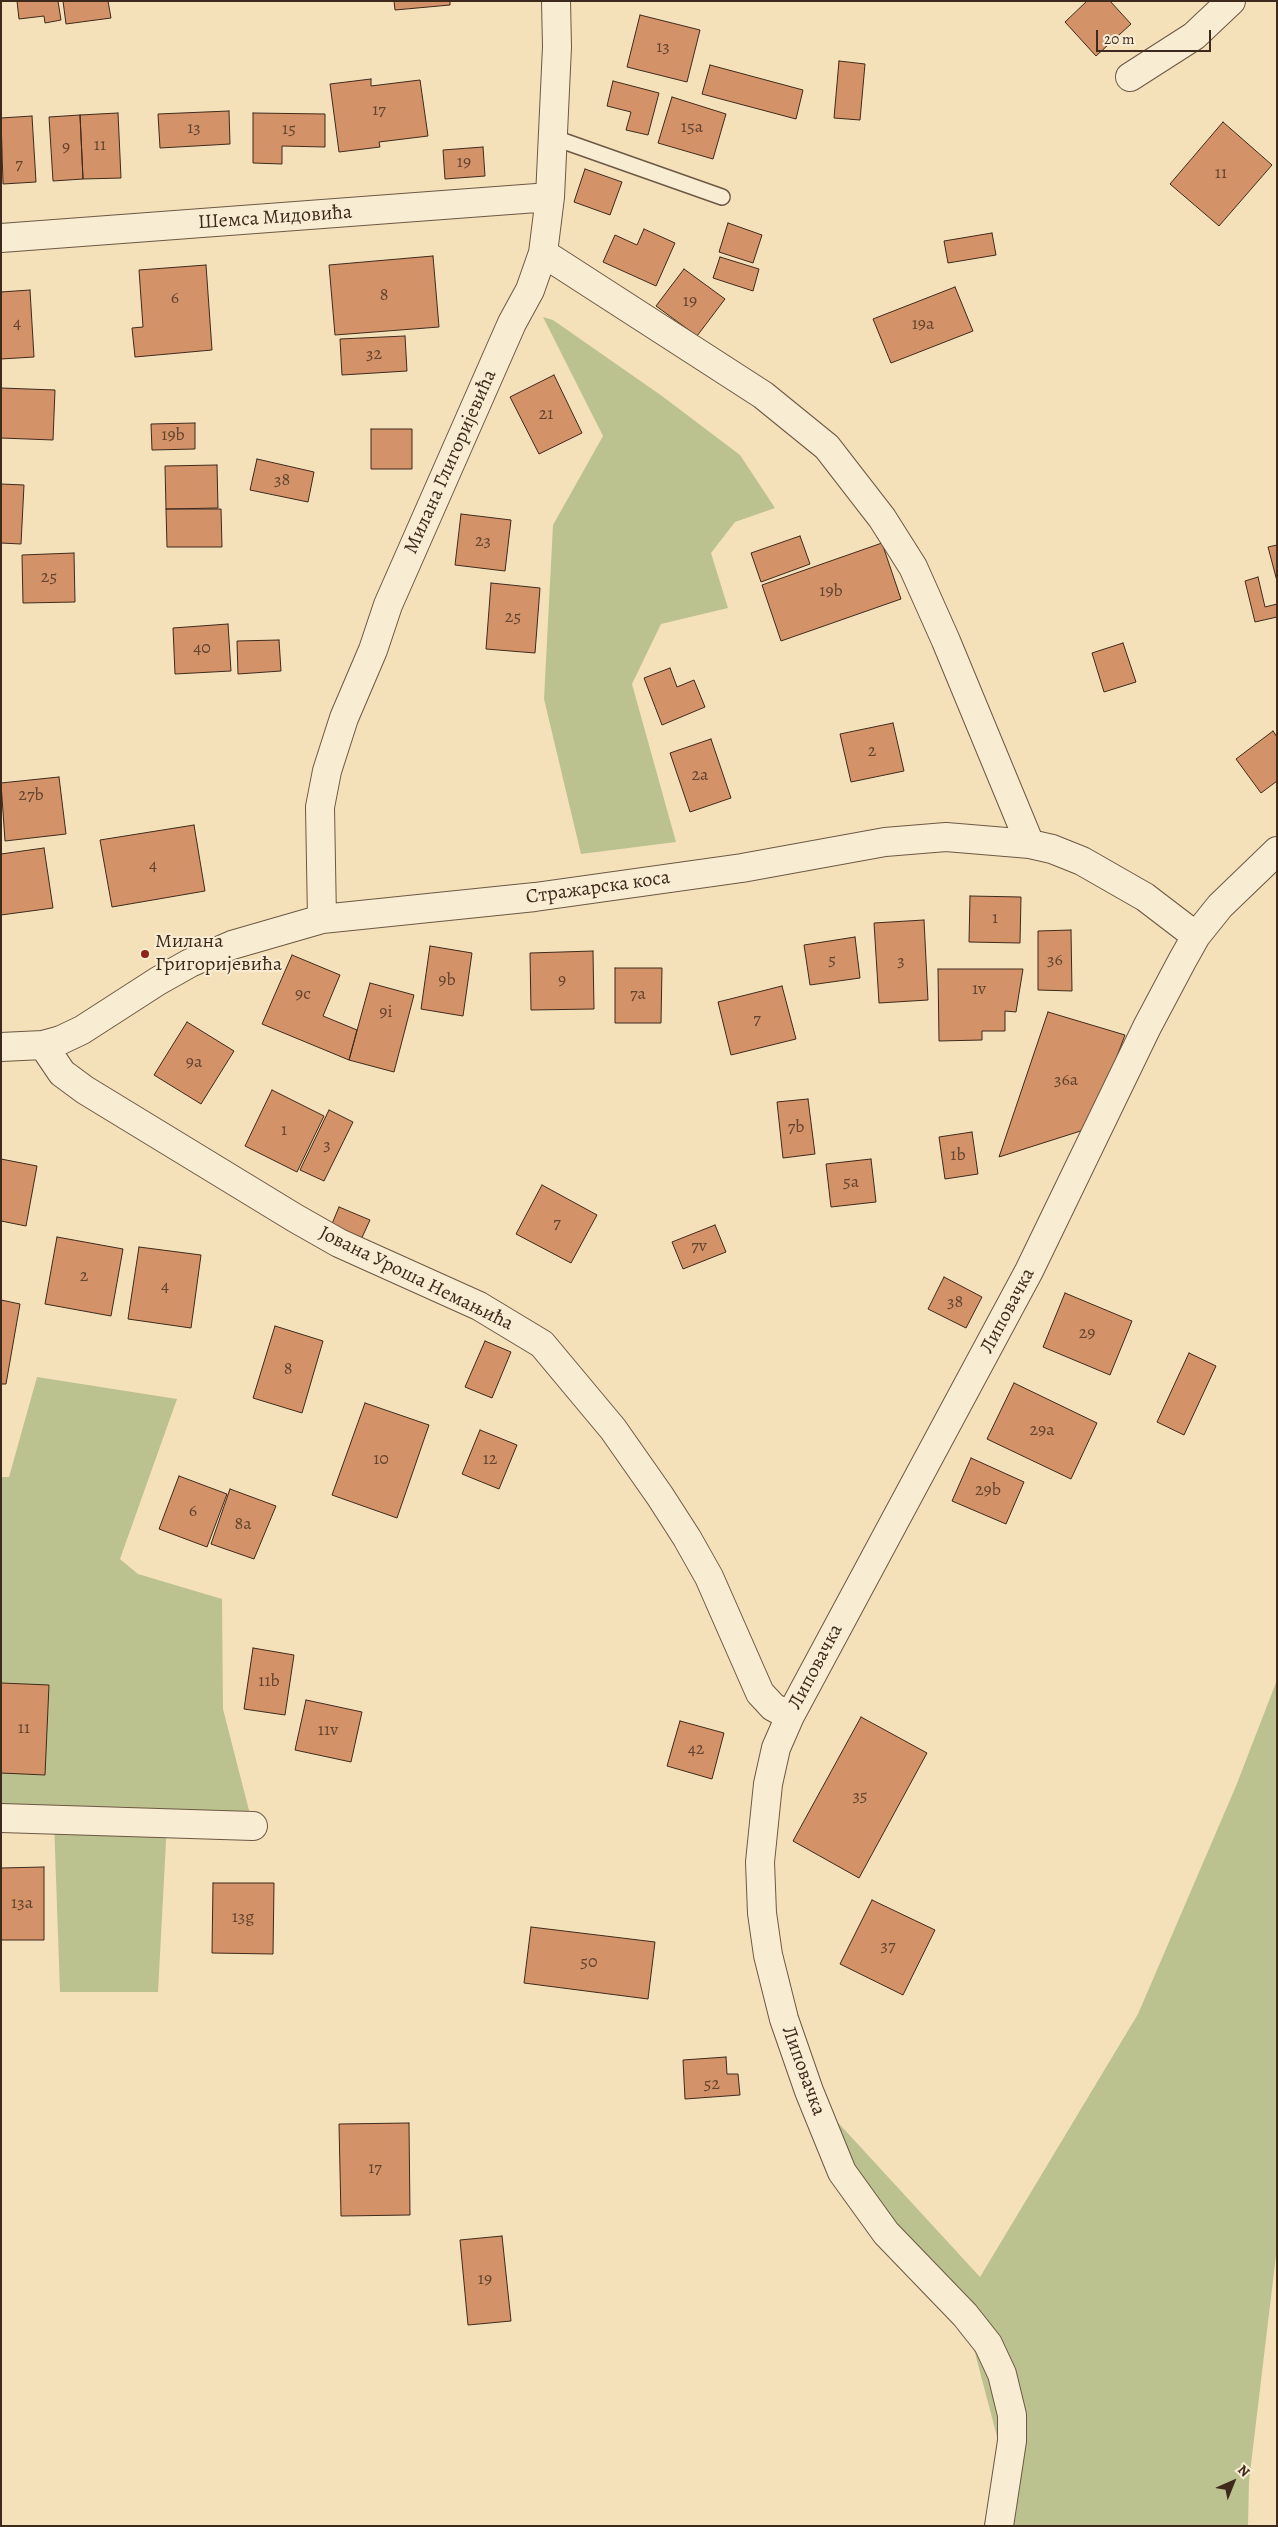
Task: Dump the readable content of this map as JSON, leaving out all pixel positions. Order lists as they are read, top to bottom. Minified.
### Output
{"streets":{"street":["Шемса Мидовића","Милана Глигоријевића","Стражарска коса","Јована Уроша Немањића","Липовачка"]},"crossings":[["Шемса Мидовића","Милана Глигоријевића"],["Милана Глигоријевића","Стражарска коса"],["Стражарска коса","Јована Уроша Немањића"],["Стражарска коса","Липовачка"],["Јована Уроша Немањића","Липовачка"]],"places":["Милана Григоријевића"],"house_numbers":["13","17","15a","13","15","11","9","19","7","11","8","6","19","4","19a","32","21","19b","38","23","25","19b","25","40","2","2a","27b","4","1","5","36","3","9b","9","1v","9c","7a","9i","7","9a","36a","7b","1","3","1b","5a","7","7v","2","4","38","29","8","29a","10","12","29b","6","8a","11b","11","11v","42","35","13a","13g","37","50","52","17","19"],"scale_bar":"20 m","north":"top right"}
